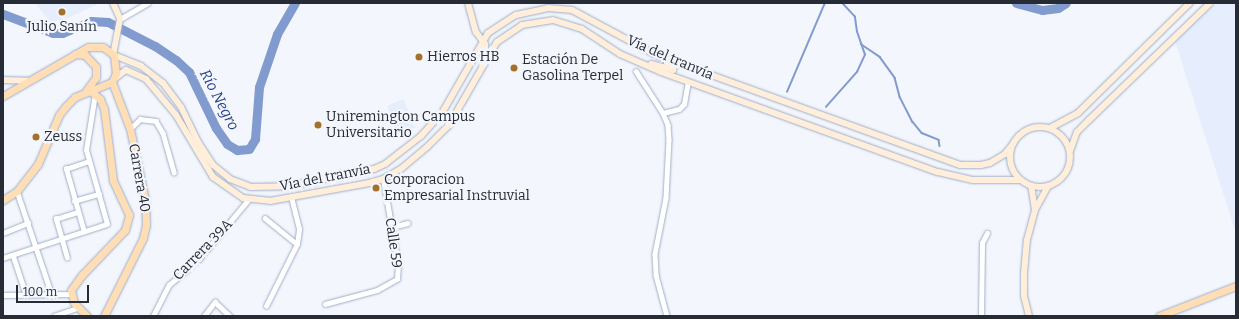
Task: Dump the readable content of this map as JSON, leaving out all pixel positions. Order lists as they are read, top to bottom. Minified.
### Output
{"streets":{"main road":["Vía del tranvía","Carrera 40"],"street":["Calle 59","Carrera 39A"]},"crossings":[["Vía del tranvía","Carrera 40"],["Vía del tranvía","Calle 59"],["Vía del tranvía","Carrera 39A"]],"water":["Río Negro"],"places":["Julio Sanín","Hierros HB","Estación De Gasolina Terpel","Uniremington Campus Universitario","Zeuss","Corporacion Empresarial Instruvial"],"scale_bar":"100 m"}
